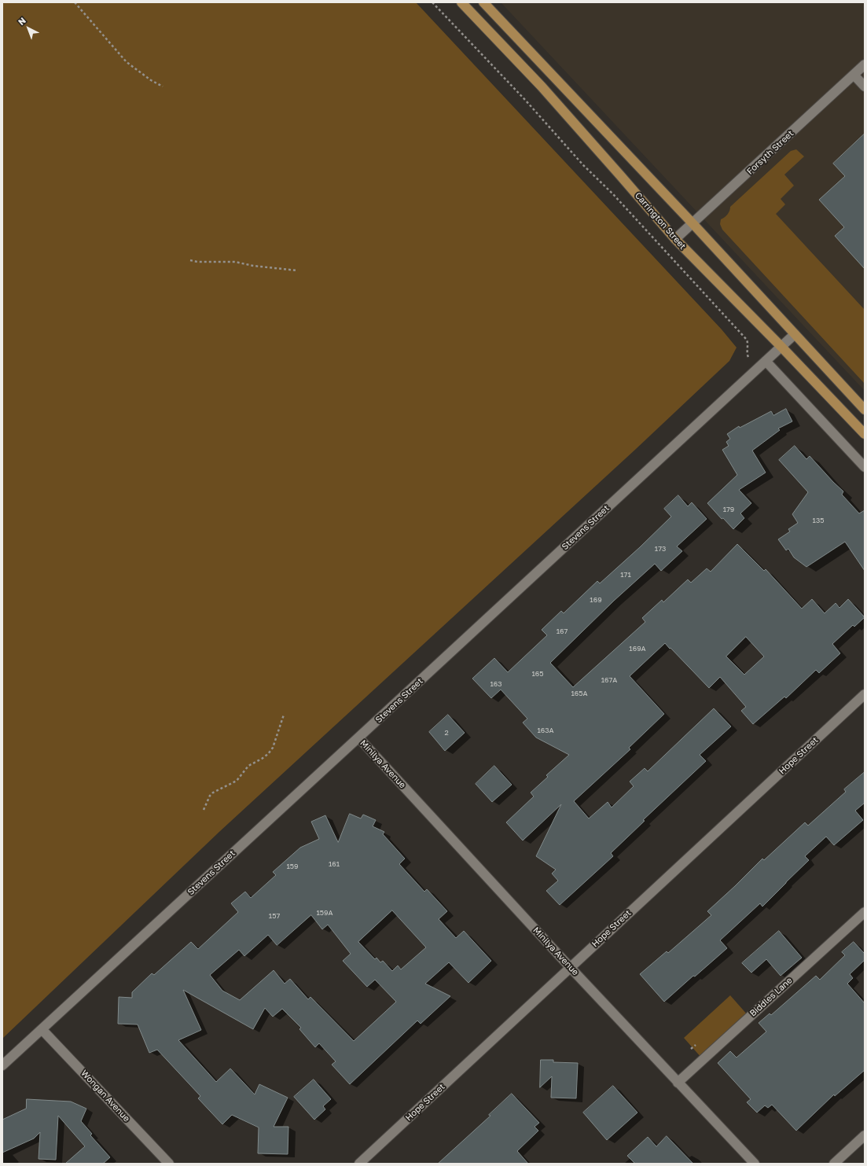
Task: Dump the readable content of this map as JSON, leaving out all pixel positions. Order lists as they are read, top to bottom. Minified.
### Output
{"streets":{"main road":["Carrington Street"],"street":["Forsyth Street","Stevens Street","Hope Street","Minilya Avenue","Biddles Lane","Wongan Avenue"]},"crossings":[["Forsyth Street","Carrington Street"],["Carrington Street","Stevens Street"],["Stevens Street","Minilya Avenue"],["Stevens Street","Wongan Avenue"],["Hope Street","Minilya Avenue"],["Minilya Avenue","Biddles Lane"]],"house_numbers":["179","135","173","171","169","167","169A","165","167A","163","165A","163A","2","161","159","159A","157"],"north":"top left"}
